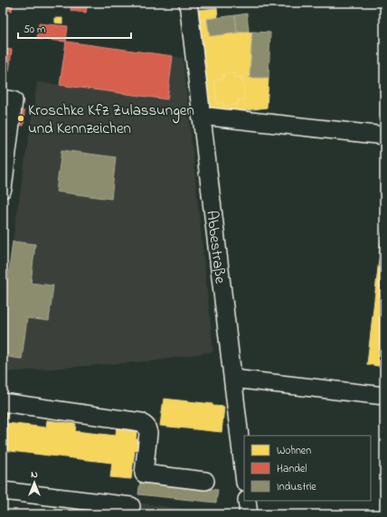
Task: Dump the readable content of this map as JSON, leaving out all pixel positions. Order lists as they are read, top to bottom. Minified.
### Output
{"streets":{"street":["Abbestraße"]},"places":["Kroschke Kfz Zulassungen und Kennzeichen"],"legend":["Wohnen","Handel","Industrie"],"scale_bar":"50 m","north":"top"}
